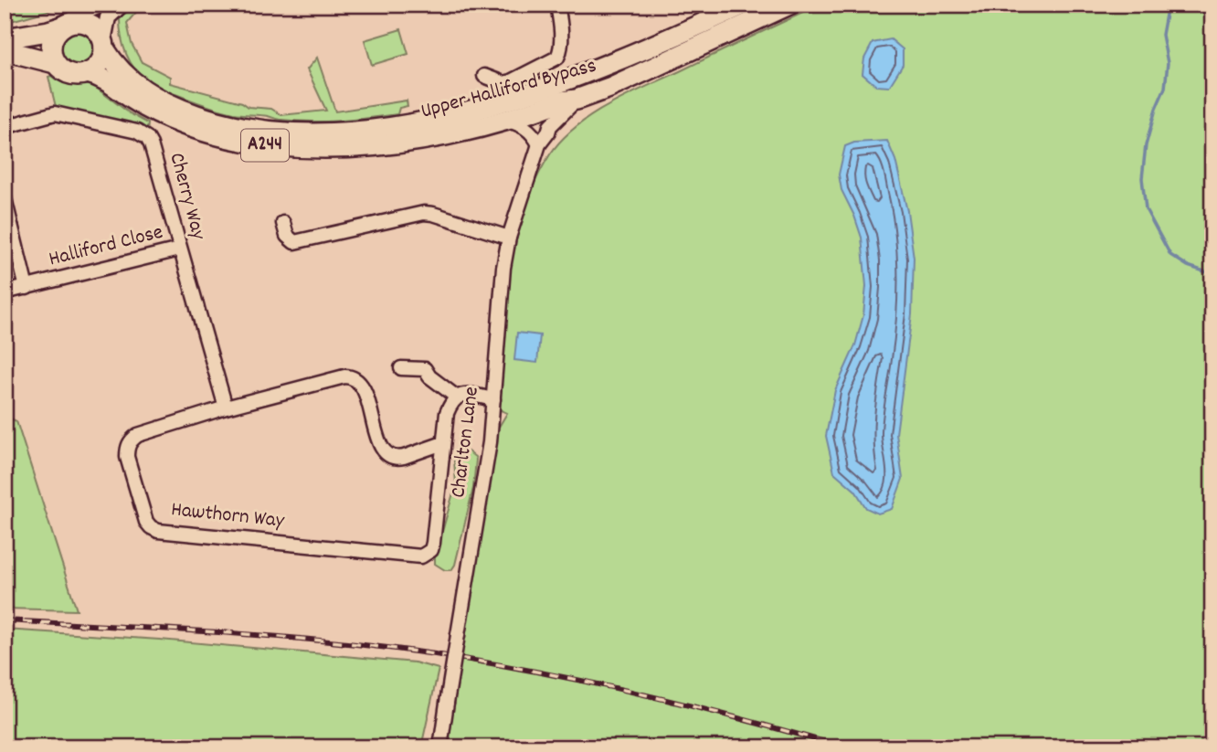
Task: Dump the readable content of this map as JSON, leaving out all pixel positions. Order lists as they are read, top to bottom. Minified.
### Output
{"streets":{"main road":["Upper Halliford Bypass","A244"],"street":["Cherry Way","Halliford Close","Charlton Lane","Hawthorn Way"]},"crossings":[["Upper Halliford Bypass","Charlton Lane"],["Cherry Way","Halliford Close"],["Cherry Way","Hawthorn Way"]]}
